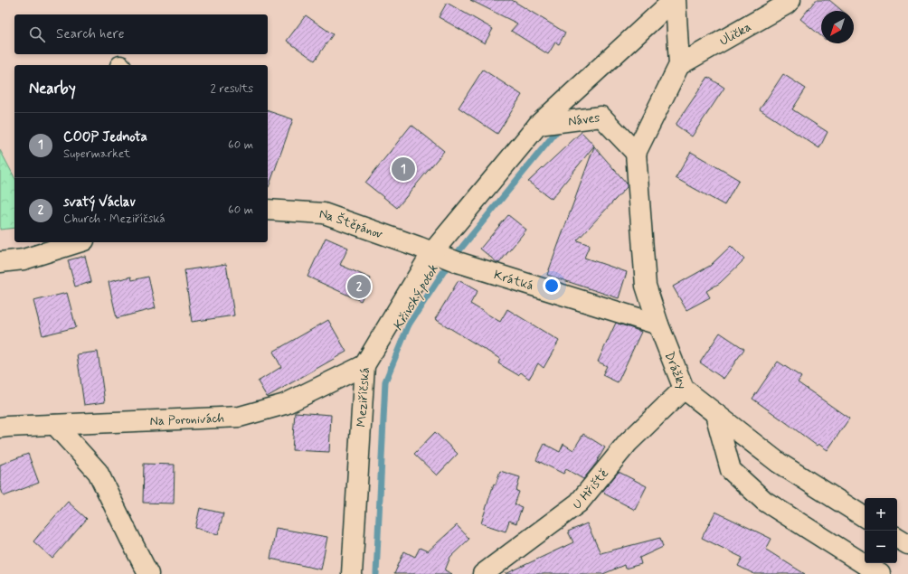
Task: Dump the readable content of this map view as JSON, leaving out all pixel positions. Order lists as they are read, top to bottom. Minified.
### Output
{"streets":{"street":["Ulička","Náves","Na Štěpánov","Krátká","Drážky","Meziříčská","Na Poronivách","U Hřiště"]},"crossings":[["Ulička","Náves"],["Náves","Drážky"],["Náves","Meziříčská"],["Na Štěpánov","Krátká"],["Na Štěpánov","Meziříčská"],["Krátká","Drážky"],["Krátká","Meziříčská"],["Drážky","U Hřiště"],["Meziříčská","Na Poronivách"]],"water":["Křivský potok"],"north":"bottom left","page":{"search":"Search here","heading":["Nearby","2 results"],"list":[{"mark":"1","name":"COOP Jednota","note":"Supermarket","value":"60 m"},{"mark":"2","name":"svatý Václav","note":"Church · Meziříčská","value":"60 m"}],"pins":["1","2"],"map_buttons":["+","−"]}}
